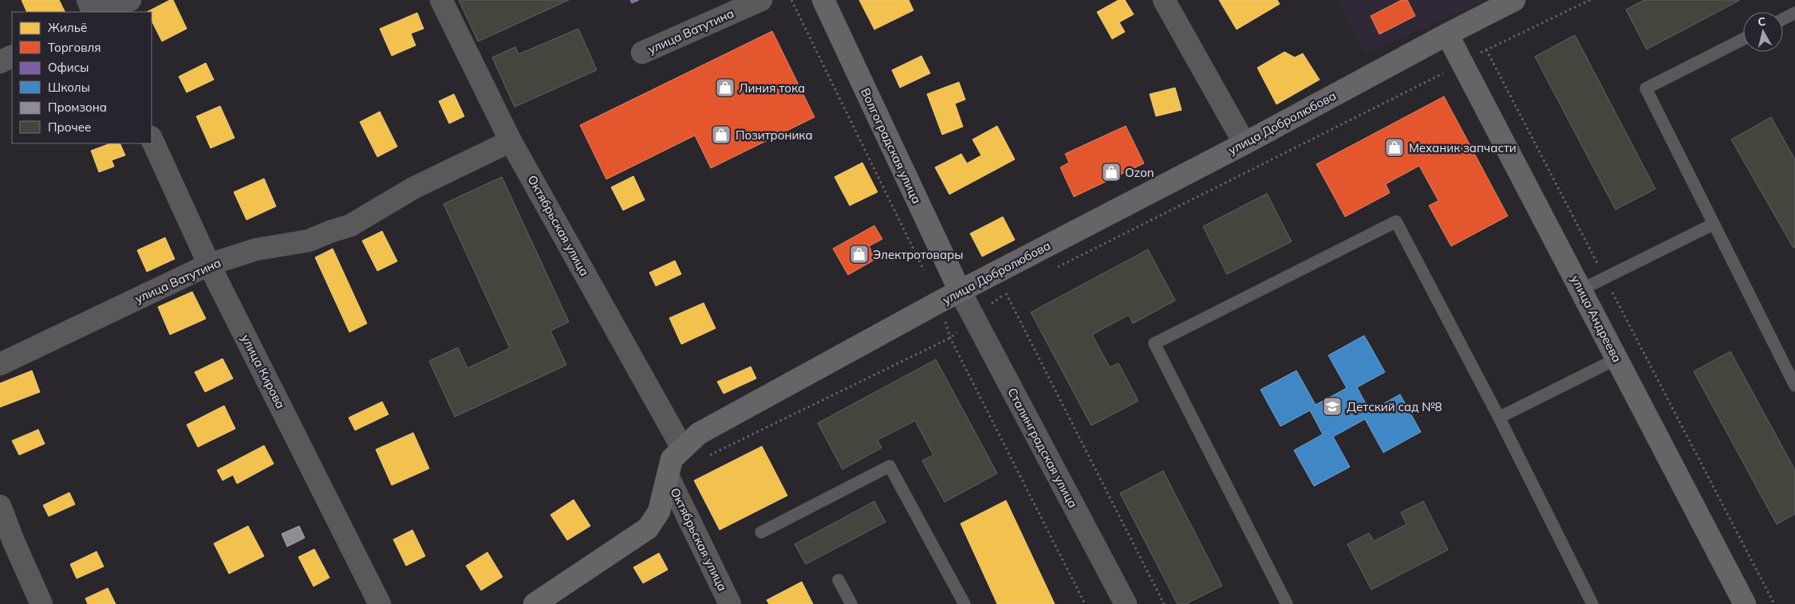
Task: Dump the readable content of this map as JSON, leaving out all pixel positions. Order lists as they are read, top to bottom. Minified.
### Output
{"streets":{"street":["улица Ватутина","улица Добролюбова","Волгоградская улица","Октябрьская улица","улица Андреева","улица Кирова","Сталинградская улица"]},"crossings":[["улица Ватутина","Октябрьская улица"],["улица Ватутина","улица Кирова"],["улица Добролюбова","Волгоградская улица"],["улица Добролюбова","Октябрьская улица"],["улица Добролюбова","улица Андреева"],["улица Добролюбова","Сталинградская улица"],["Волгоградская улица","Сталинградская улица"]],"places":{"shop":["Линия тока","Позитроника","Механик запчасти","Ozon","Электротовары"],"school or university":["Детский сад №8"]},"legend":["Жильё","Торговля","Офисы","Школы","Промзона","Прочее"],"north":"top"}
